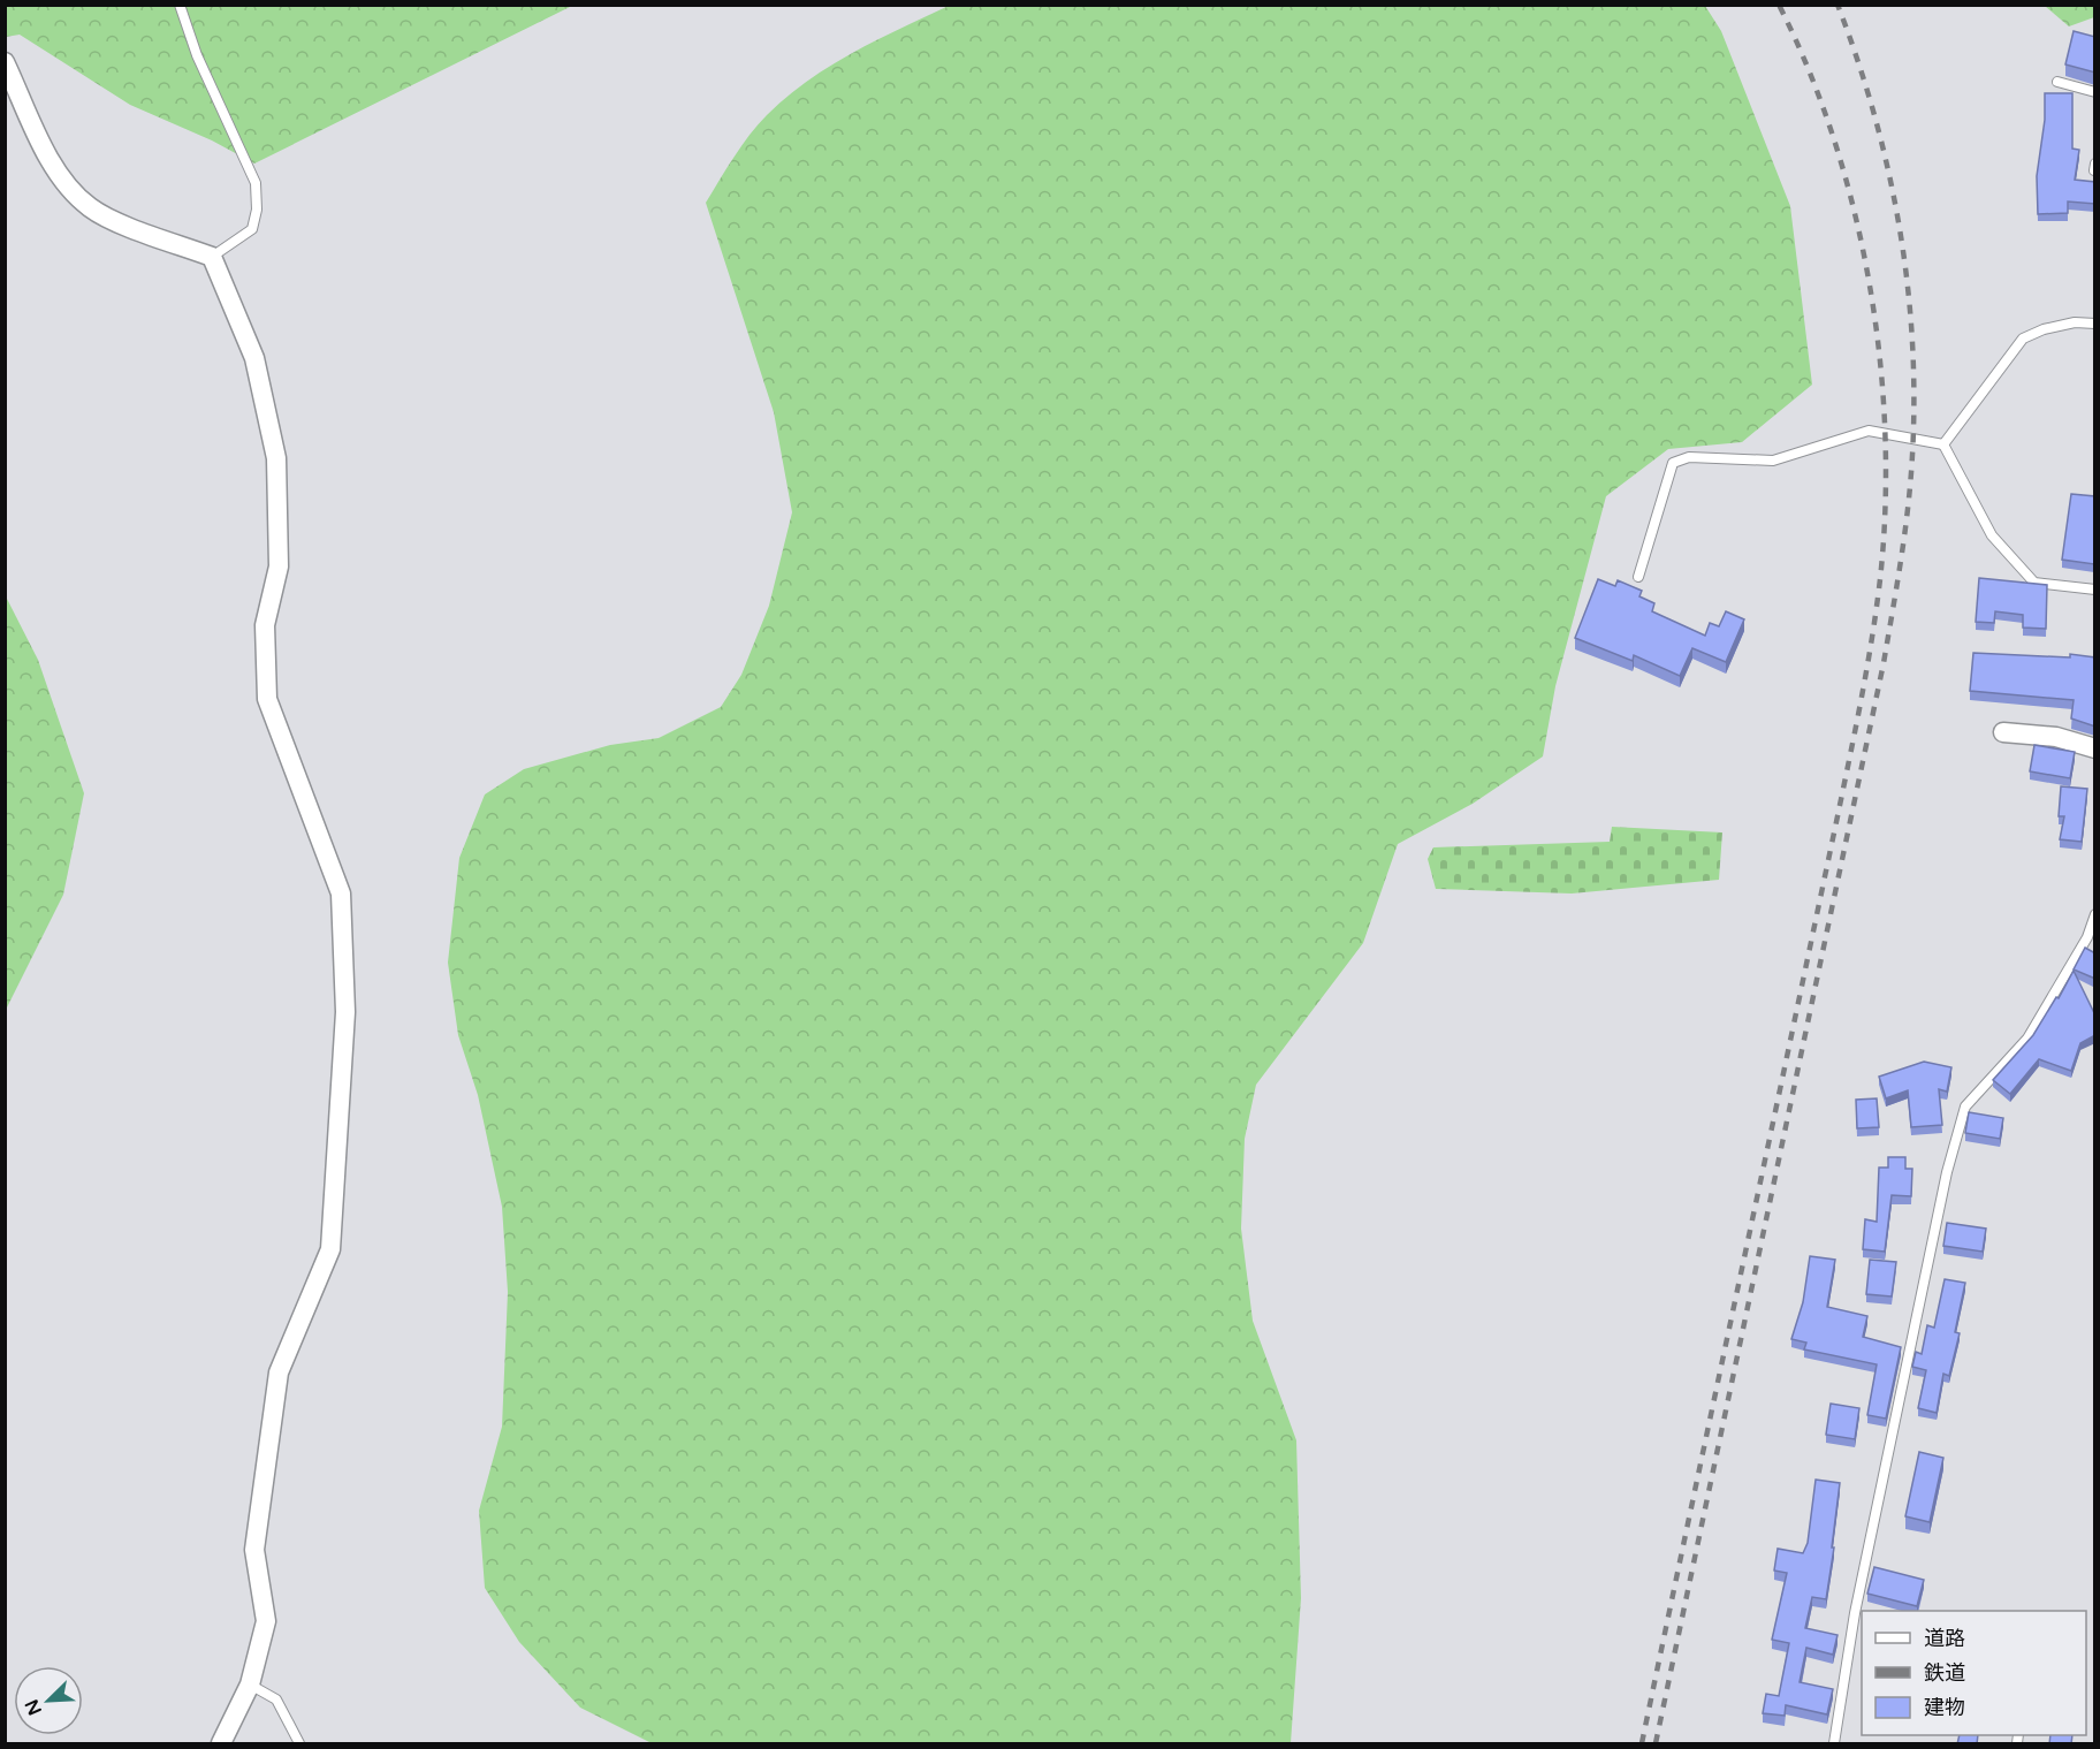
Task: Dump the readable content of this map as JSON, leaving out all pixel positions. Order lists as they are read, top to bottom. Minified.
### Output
{"legend":["道路","鉄道","建物"],"north":"bottom left"}
